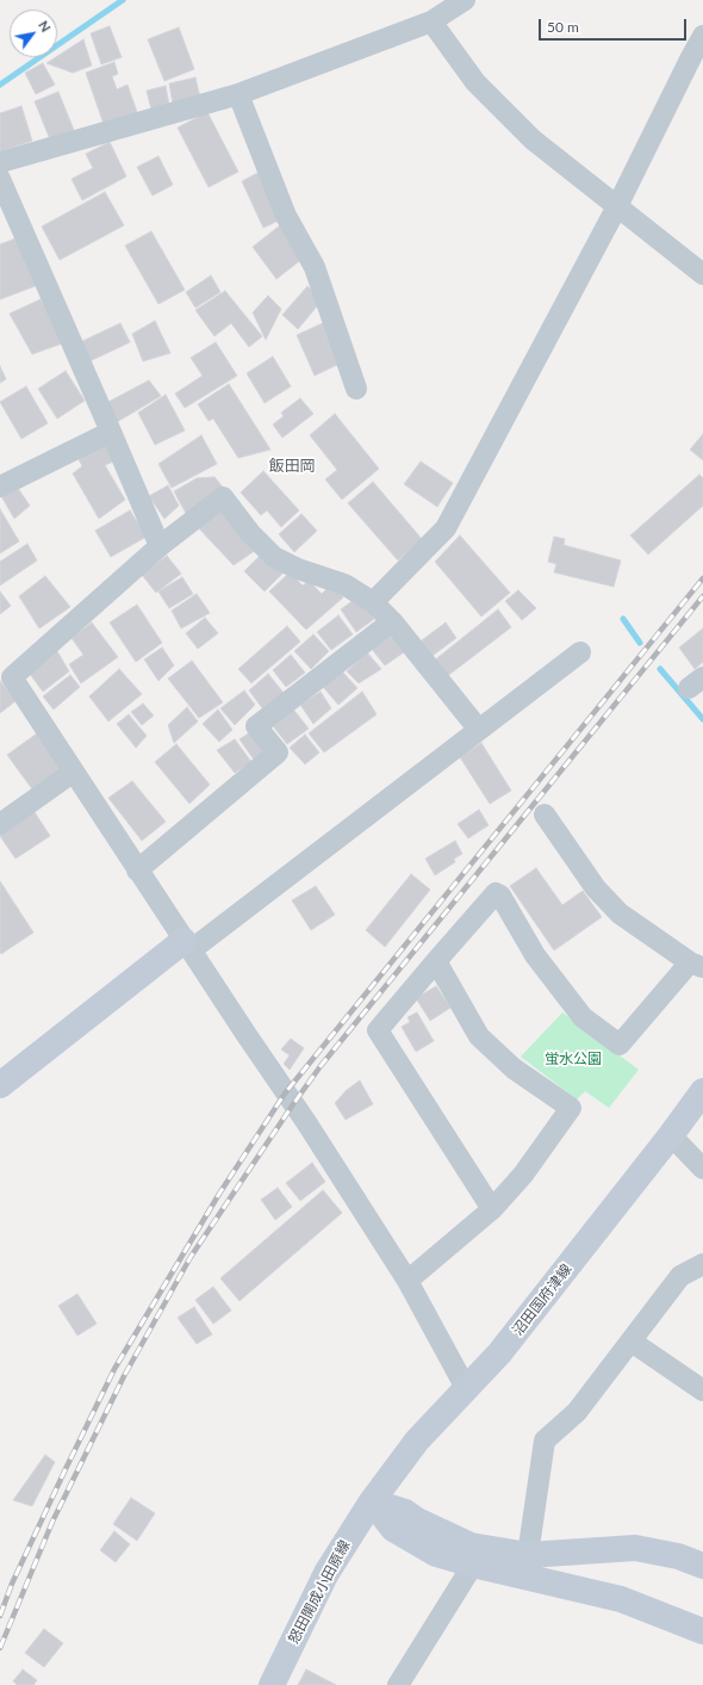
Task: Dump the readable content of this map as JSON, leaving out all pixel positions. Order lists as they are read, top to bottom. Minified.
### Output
{"streets":{"main road":["沼田国府津線","怒田開成小田原線"]},"crossings":[["沼田国府津線","怒田開成小田原線"]],"districts":["飯田岡"],"parks":["蛍水公園"],"scale_bar":"50 m","north":"top right"}
